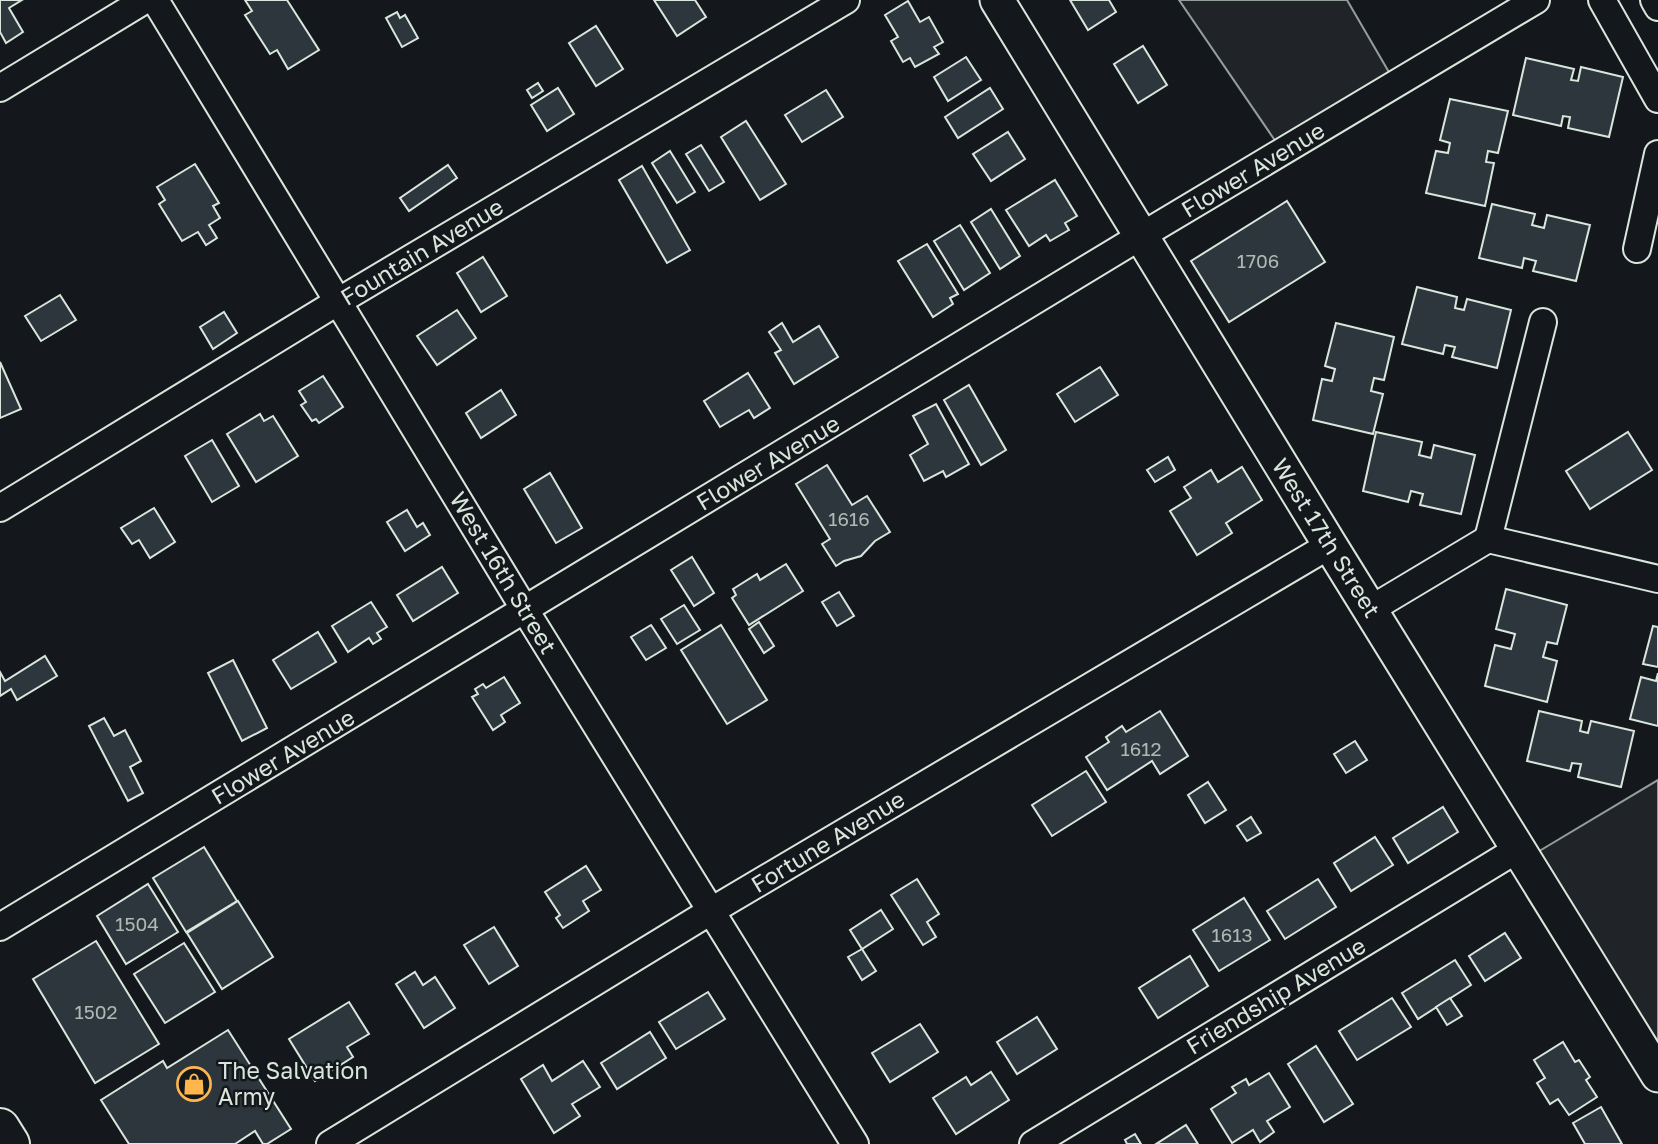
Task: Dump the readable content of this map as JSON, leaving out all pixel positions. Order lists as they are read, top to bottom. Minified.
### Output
{"streets":{"main road":["West 17th Street"],"street":["Flower Avenue","Fountain Avenue","West 16th Street","Fortune Avenue","Friendship Avenue"]},"crossings":[["Flower Avenue","West 17th Street"],["Flower Avenue","West 16th Street"],["Fountain Avenue","West 16th Street"],["West 17th Street","Fortune Avenue"],["West 17th Street","Friendship Avenue"],["West 16th Street","Fortune Avenue"]],"places":{"shop":["The Salvation Army"]},"house_numbers":["1706","1616","1612","1504","1613","1502"]}
